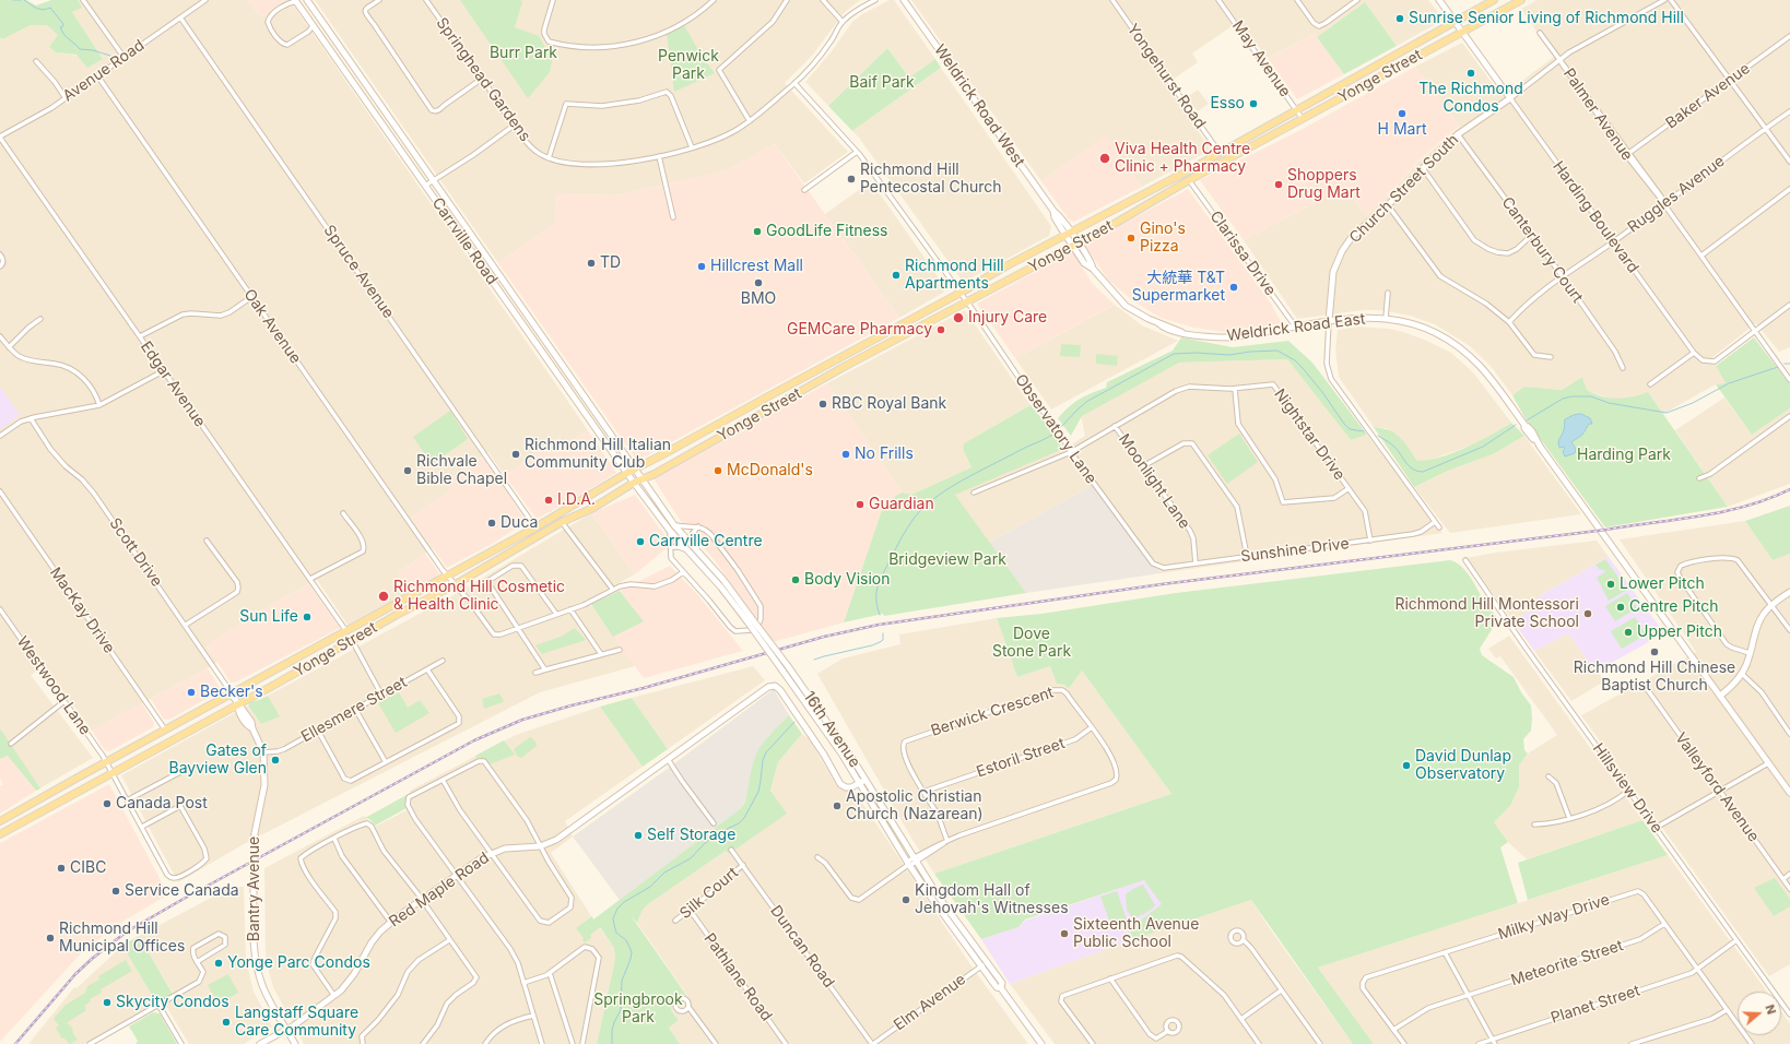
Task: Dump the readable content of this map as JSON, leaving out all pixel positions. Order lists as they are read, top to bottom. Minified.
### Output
{"streets":{"main road":["Yonge Street"],"street":["May Avenue","Avenue Road","Yongehurst Road","Springhead Gardens","Baker Avenue","Weldrick Road West","Palmer Avenue","Church Street South","Ruggles Avenue","Harding Boulevard","Carrville Road","Canterbury Court","Clarissa Drive","Spruce Avenue","Oak Avenue","Weldrick Road East","Edgar Avenue","Observatory Lane","Nightstar Drive","Moonlight Lane","Sunshine Drive","Scott Drive","MacKay Drive","Westwood Lane","Ellesmere Street","Berwick Crescent","16th Avenue","Estoril Street","Valleyford Avenue","Hillsview Drive","Bantry Avenue","Red Maple Road","Silk Court","Milky Way Drive","Duncan Road","Meteorite Street","Pathlane Road","Elm Avenue","Planet Street"]},"crossings":[["May Avenue","Yonge Street"],["Avenue Road","Spruce Avenue"],["Avenue Road","Oak Avenue"],["Avenue Road","Edgar Avenue"],["Yongehurst Road","Yonge Street"],["Yonge Street","Weldrick Road West"],["Yonge Street","Harding Boulevard"],["Yonge Street","Carrville Road"],["Yonge Street","Clarissa Drive"],["Yonge Street","Spruce Avenue"],["Yonge Street","Oak Avenue"],["Yonge Street","Weldrick Road East"],["Yonge Street","Edgar Avenue"],["Yonge Street","Observatory Lane"],["Yonge Street","Scott Drive"],["Yonge Street","MacKay Drive"],["Yonge Street","Westwood Lane"],["Yonge Street","16th Avenue"],["Yonge Street","Bantry Avenue"],["Springhead Gardens","Observatory Lane"],["Baker Avenue","Palmer Avenue"],["Weldrick Road West","Weldrick Road East"],["Palmer Avenue","Church Street South"],["Palmer Avenue","Ruggles Avenue"],["Palmer Avenue","Harding Boulevard"],["Church Street South","Harding Boulevard"],["Church Street South","Canterbury Court"],["Church Street South","Weldrick Road East"],["Church Street South","Sunshine Drive"],["Ruggles Avenue","Harding Boulevard"],["Ruggles Avenue","Canterbury Court"],["Carrville Road","16th Avenue"],["Clarissa Drive","Weldrick Road East"],["Observatory Lane","Nightstar Drive"],["Observatory Lane","Sunshine Drive"],["Nightstar Drive","Moonlight Lane"],["Nightstar Drive","Sunshine Drive"],["Moonlight Lane","Sunshine Drive"],["Scott Drive","Bantry Avenue"],["Ellesmere Street","Bantry Avenue"],["Berwick Crescent","16th Avenue"],["Berwick Crescent","Estoril Street"],["16th Avenue","Red Maple Road"],["16th Avenue","Elm Avenue"],["Hillsview Drive","Planet Street"],["Bantry Avenue","Red Maple Road"],["Silk Court","Duncan Road"],["Silk Court","Pathlane Road"],["Milky Way Drive","Meteorite Street"],["Milky Way Drive","Planet Street"],["Duncan Road","Elm Avenue"]],"parks":["Burr Park","Penwick Park","Baif Park","Harding Park","Bridgeview Park","Dove Stone Park","Springbrook Park"],"places":["Sunrise Senior Living of Richmond Hill","The Richmond Condos","Esso","H Mart","Viva Health Centre Clinic + Pharmacy","Richmond Hill Pentecostal Church","Shoppers Drug Mart","GoodLife Fitness","Gino's Pizza","TD","Hillcrest Mall","Richmond Hill Apartments","BMO","大統華 T&T Supermarket","Injury Care","GEMCare Pharmacy","RBC Royal Bank","Richmond Hill Italian Community Club","No Frills","Richvale Bible Chapel","McDonald's","I.D.A.","Guardian","Duca","Carrville Centre","Body Vision","Lower Pitch","Richmond Hill Cosmetic & Health Clinic","Centre Pitch","Richmond Hill Montessori Private School","Sun Life","Upper Pitch","Richmond Hill Chinese Baptist Church","Becker's","Gates of Bayview Glen","David Dunlap Observatory","Canada Post","Apostolic Christian Church (Nazarean)","Self Storage","CIBC","Service Canada","Kingdom Hall of Jehovah's Witnesses","Sixteenth Avenue Public School","Richmond Hill Municipal Offices","Yonge Parc Condos","Skycity Condos","Langstaff Square Care Community"],"north":"right"}
